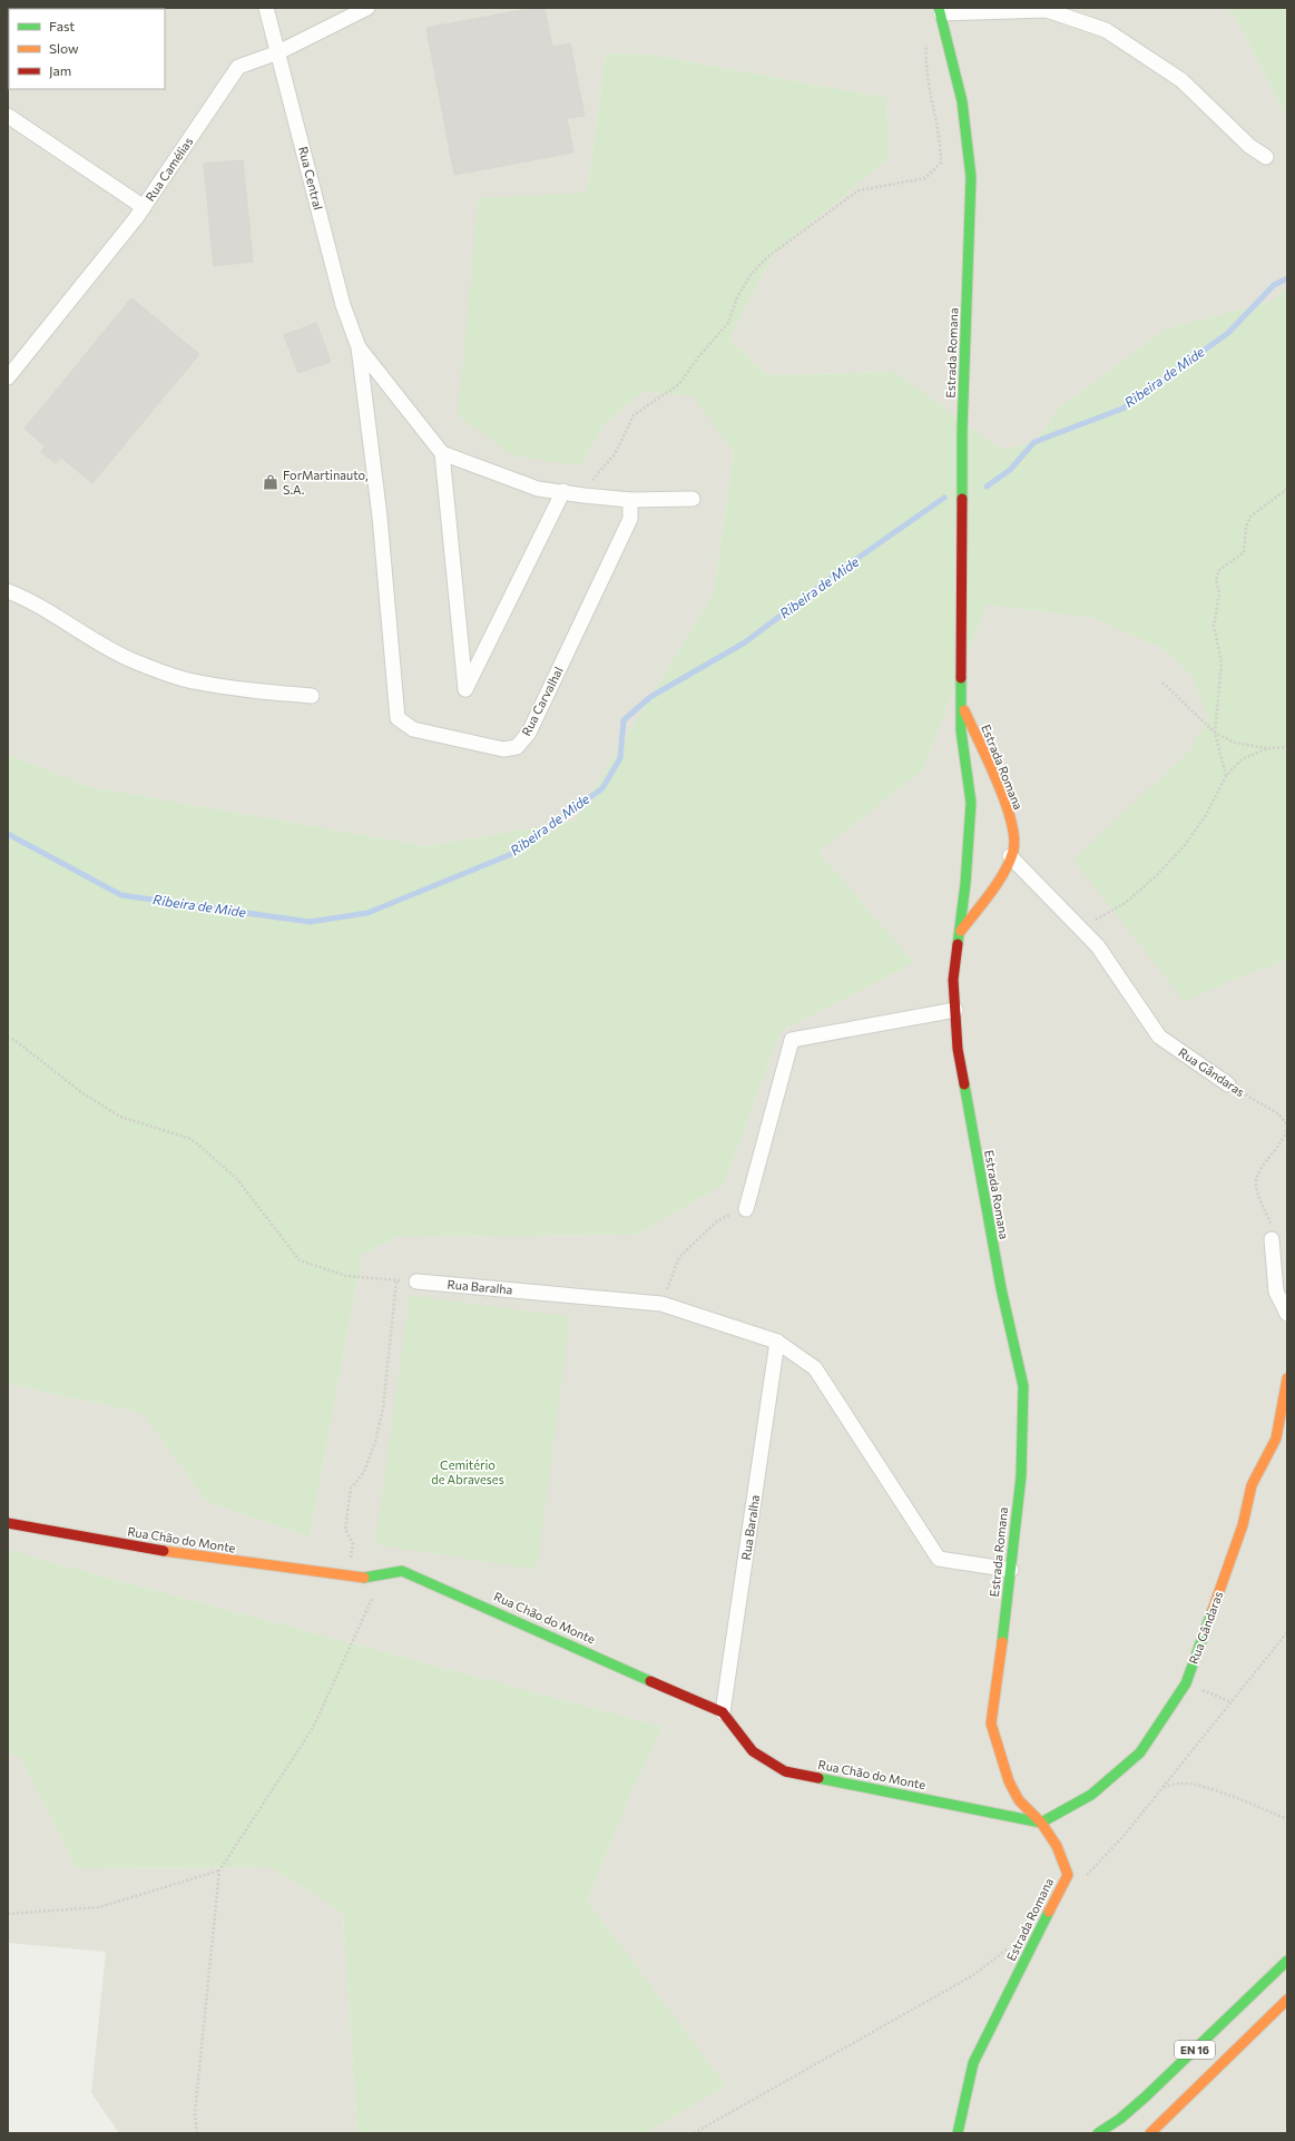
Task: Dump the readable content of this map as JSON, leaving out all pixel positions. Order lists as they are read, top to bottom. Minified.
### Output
{"streets":{"street":["Rua Camélias","Rua Central","Estrada Romana","Rua Carvalhal","Rua Gândaras","Rua Baralha","Rua Chão do Monte","EN 16"]},"crossings":[["Rua Camélias","Rua Central"],["Rua Central","Rua Carvalhal"],["Estrada Romana","Rua Gândaras"],["Estrada Romana","Rua Baralha"],["Estrada Romana","Rua Chão do Monte"],["Rua Gândaras","Rua Chão do Monte"],["Rua Baralha","Rua Chão do Monte"]],"water":["Ribeira de Mide"],"parks":["Cemitério de Abraveses"],"places":{"shop":["ForMartinauto, S.A."]},"legend":["Fast","Slow","Jam"]}
